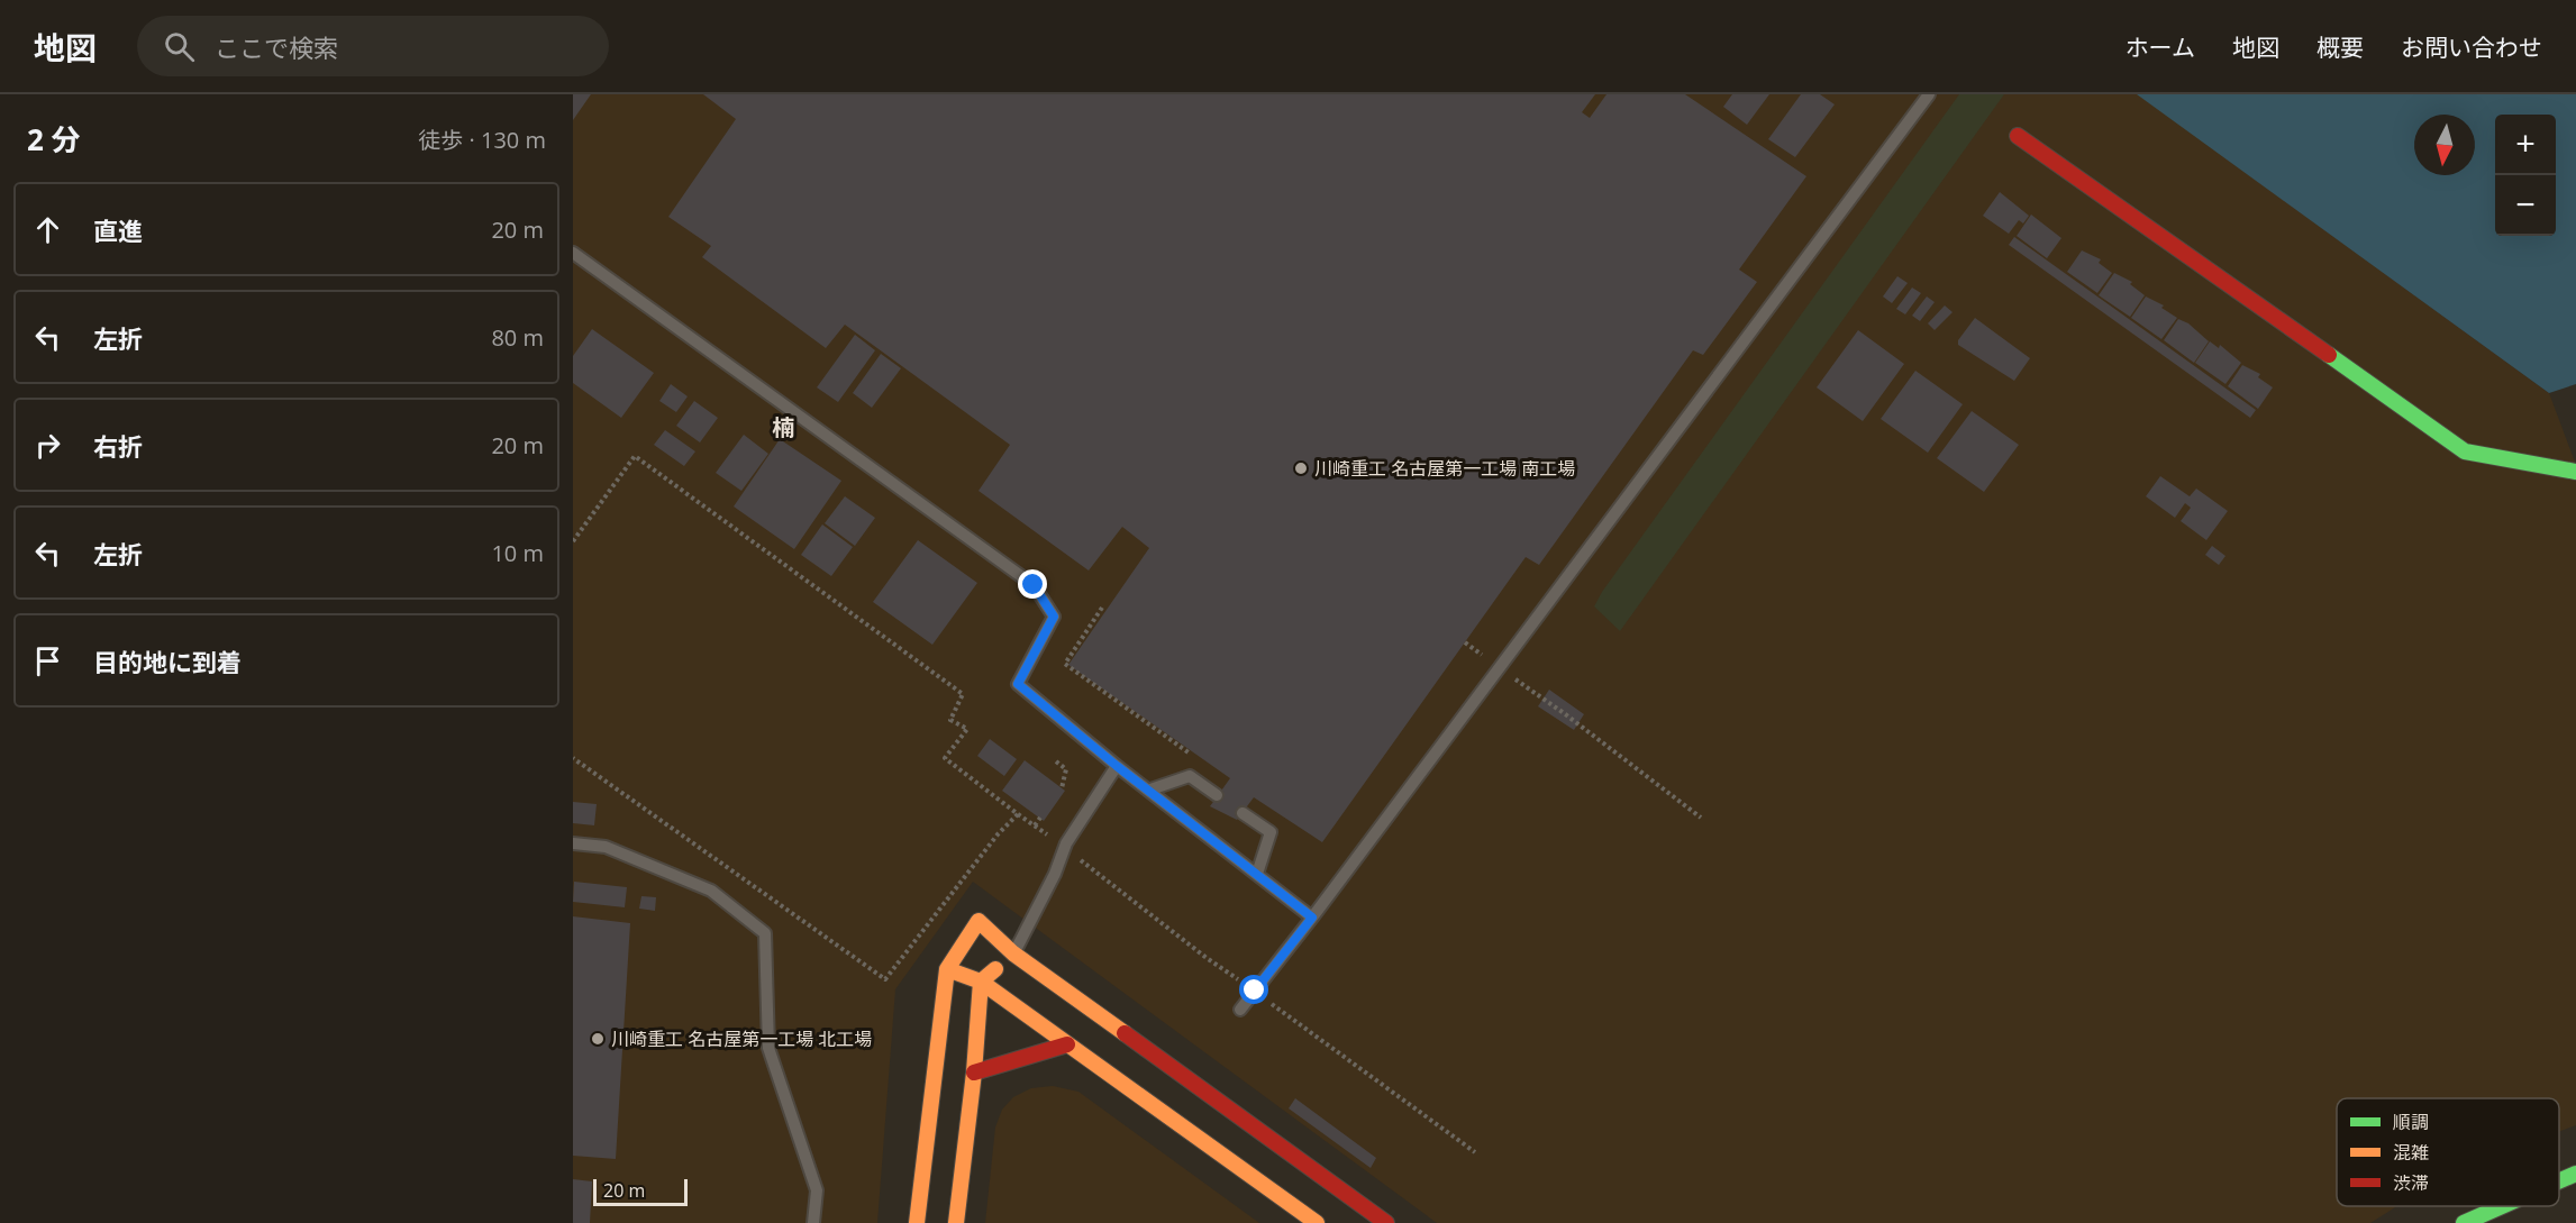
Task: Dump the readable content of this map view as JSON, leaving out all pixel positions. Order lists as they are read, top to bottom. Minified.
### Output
{"districts":["楠"],"places":["川崎重工 名古屋第一工場 南工場","川崎重工 名古屋第一工場 北工場"],"legend":["順調","混雑","渋滞"],"scale_bar":"20 m","north":"bottom","page":{"header":"地図","search":"ここで検索","nav":["ホーム","地図","概要","お問い合わせ"],"heading":["2 分","徒歩 · 130 m"],"map_buttons":["+","−"],"list":[["直進","20 m"],["左折","80 m"],["右折","20 m"],["左折","10 m"],"目的地に到着"],"scale":"20 m"}}
